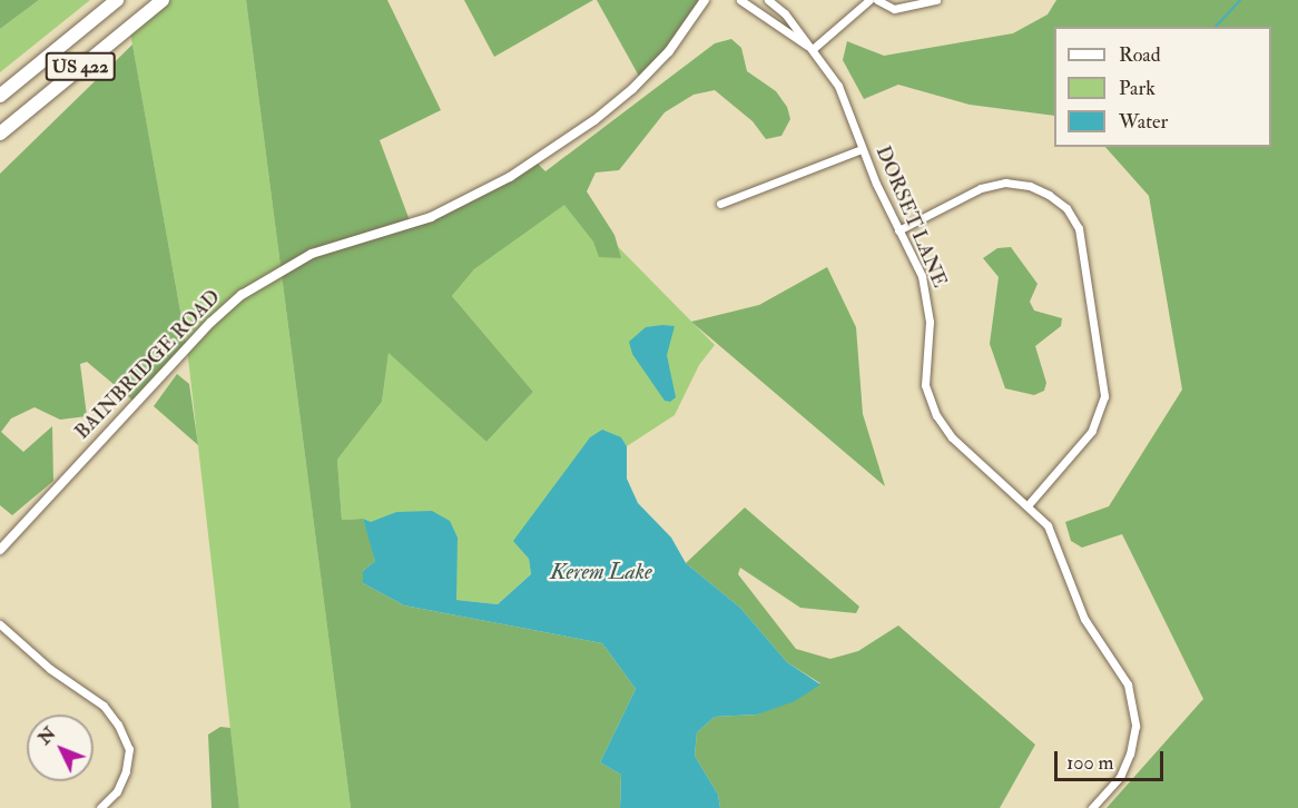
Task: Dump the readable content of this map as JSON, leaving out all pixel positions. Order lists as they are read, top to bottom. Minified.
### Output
{"streets":{"highway":["US 422"],"street":["DORSET LANE","BAINBRIDGE ROAD"]},"water":["Kerem Lake"],"legend":["Road","Park","Water"],"scale_bar":"100 m","north":"top left"}
